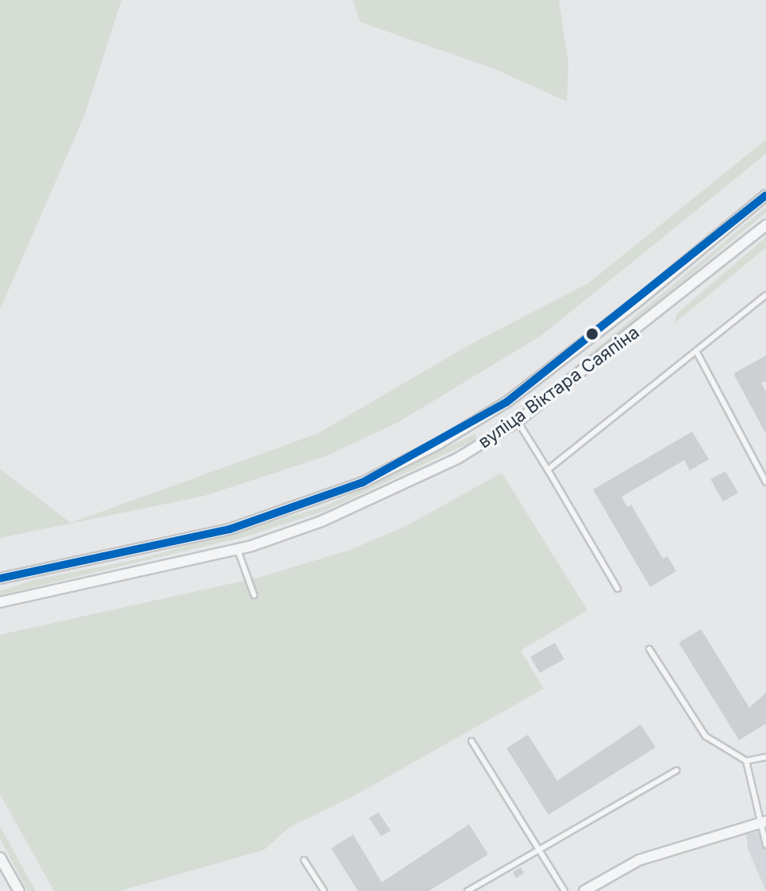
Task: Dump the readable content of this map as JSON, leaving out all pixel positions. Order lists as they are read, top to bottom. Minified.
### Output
{"streets":{"street":["вуліца Віктара Саяпіна"]}}
